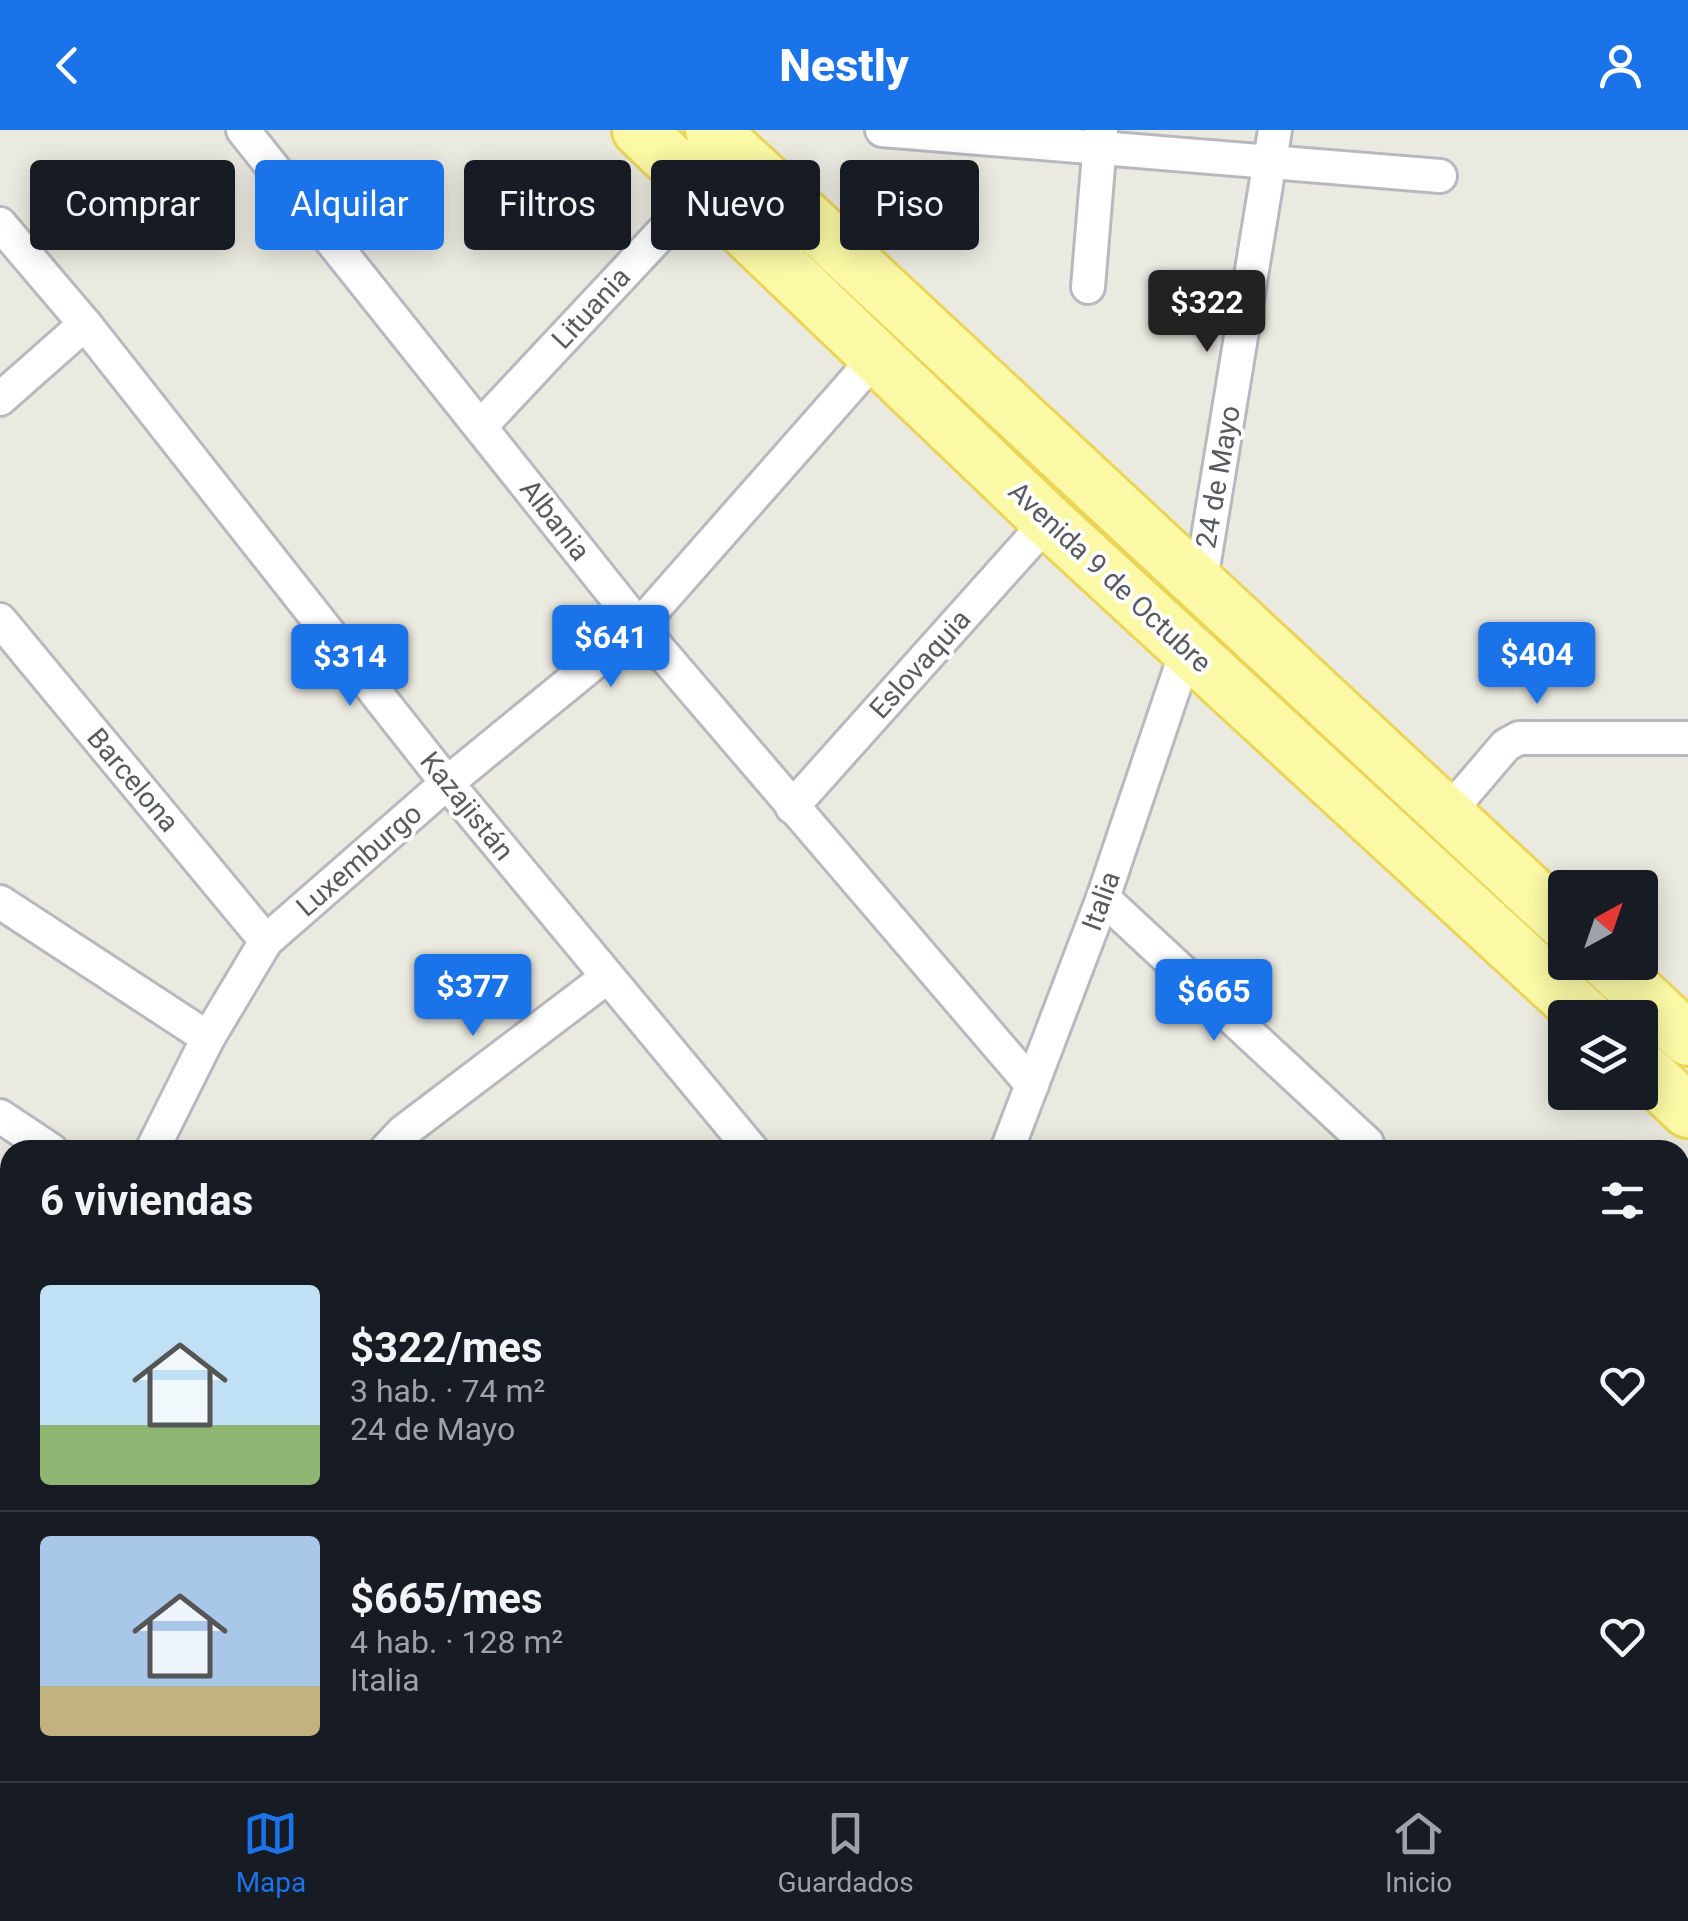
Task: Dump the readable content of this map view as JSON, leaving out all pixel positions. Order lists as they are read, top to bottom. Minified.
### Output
{"streets":{"main road":["Avenida 9 de Octubre"],"street":["Lituania","24 de Mayo","Albania","Eslovaquia","Barcelona","Kazajistán","Luxemburgo","Italia"]},"crossings":[["Lituania","Albania"],["24 de Mayo","Avenida 9 de Octubre"],["Albania","Eslovaquia"],["Albania","Luxemburgo"],["Albania","Italia"],["Avenida 9 de Octubre","Eslovaquia"],["Avenida 9 de Octubre","Luxemburgo"],["Avenida 9 de Octubre","Italia"],["Barcelona","Luxemburgo"],["Kazajistán","Luxemburgo"]],"north":"top right","page":{"header":"Nestly","chip":["Comprar","Alquilar","Filtros","Nuevo","Piso"],"price":["$322","$641","$404","$314","$377","$665"],"heading":"6 viviendas","list":[{"name":"$322/mes","note":"3 hab. · 74 m² · 24 de Mayo"},{"name":"$665/mes","note":"4 hab. · 128 m² · Italia"}],"tabs":["Mapa","Guardados","Inicio"]}}
